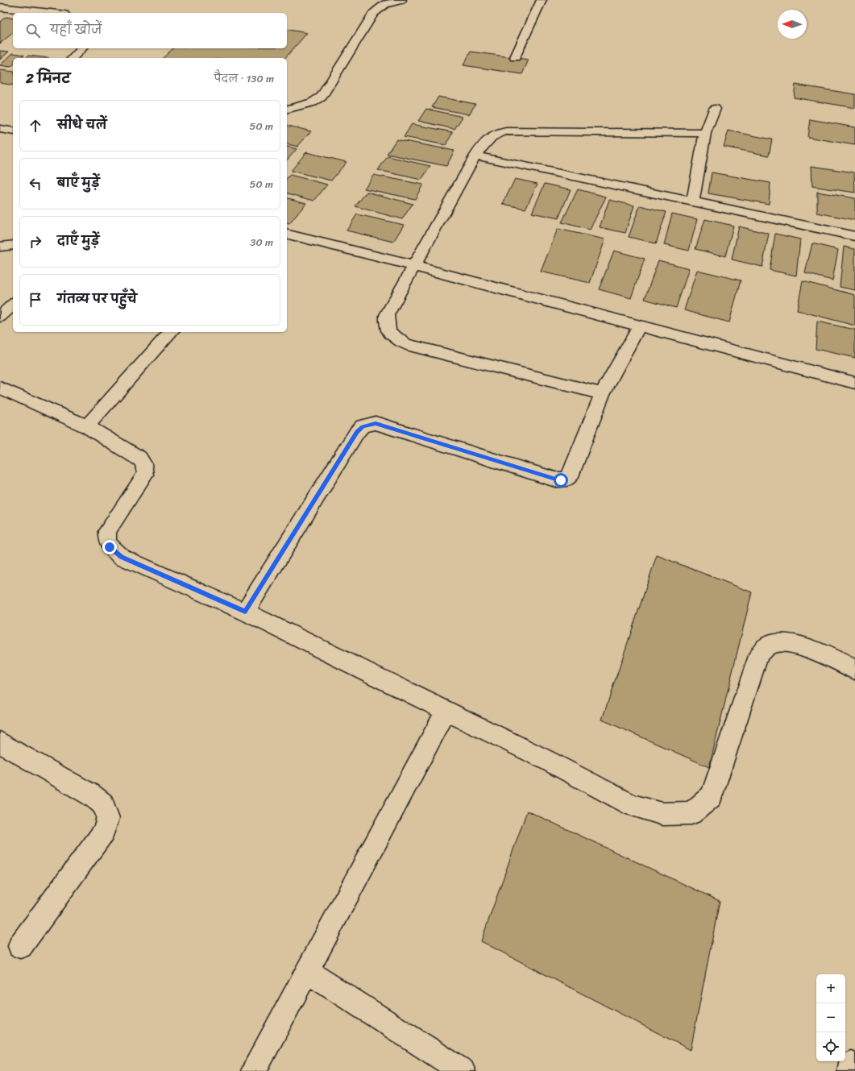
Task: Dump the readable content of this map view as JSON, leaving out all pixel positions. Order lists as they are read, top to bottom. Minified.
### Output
{"north":"left","page":{"search":"यहाँ खोजें","heading":["2 मिनट","पैदल · 130 m"],"list":[["सीधे चलें","50 m"],["बाएँ मुड़ें","50 m"],["दाएँ मुड़ें","30 m"],"गंतव्य पर पहुँचे"],"map_buttons":["+","−"]}}
